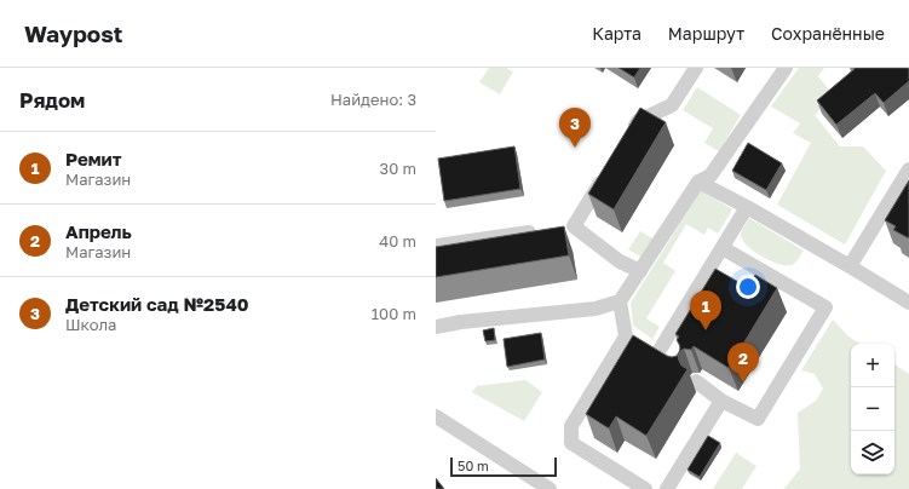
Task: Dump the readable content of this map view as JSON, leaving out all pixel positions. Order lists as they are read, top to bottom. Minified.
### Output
{"scale_bar":"50 m","page":{"header":"Waypost","nav":["Карта","Маршрут","Сохранённые"],"heading":["Рядом","Найдено: 3"],"pins":["3","1","2"],"list":[{"mark":"1","name":"Ремит","note":"Магазин","value":"30 m"},{"mark":"2","name":"Апрель","note":"Магазин","value":"40 m"},{"mark":"3","name":"Детский сад №2540","note":"Школа","value":"100 m"}],"map_buttons":["+","−"],"scale":"50 m"}}
